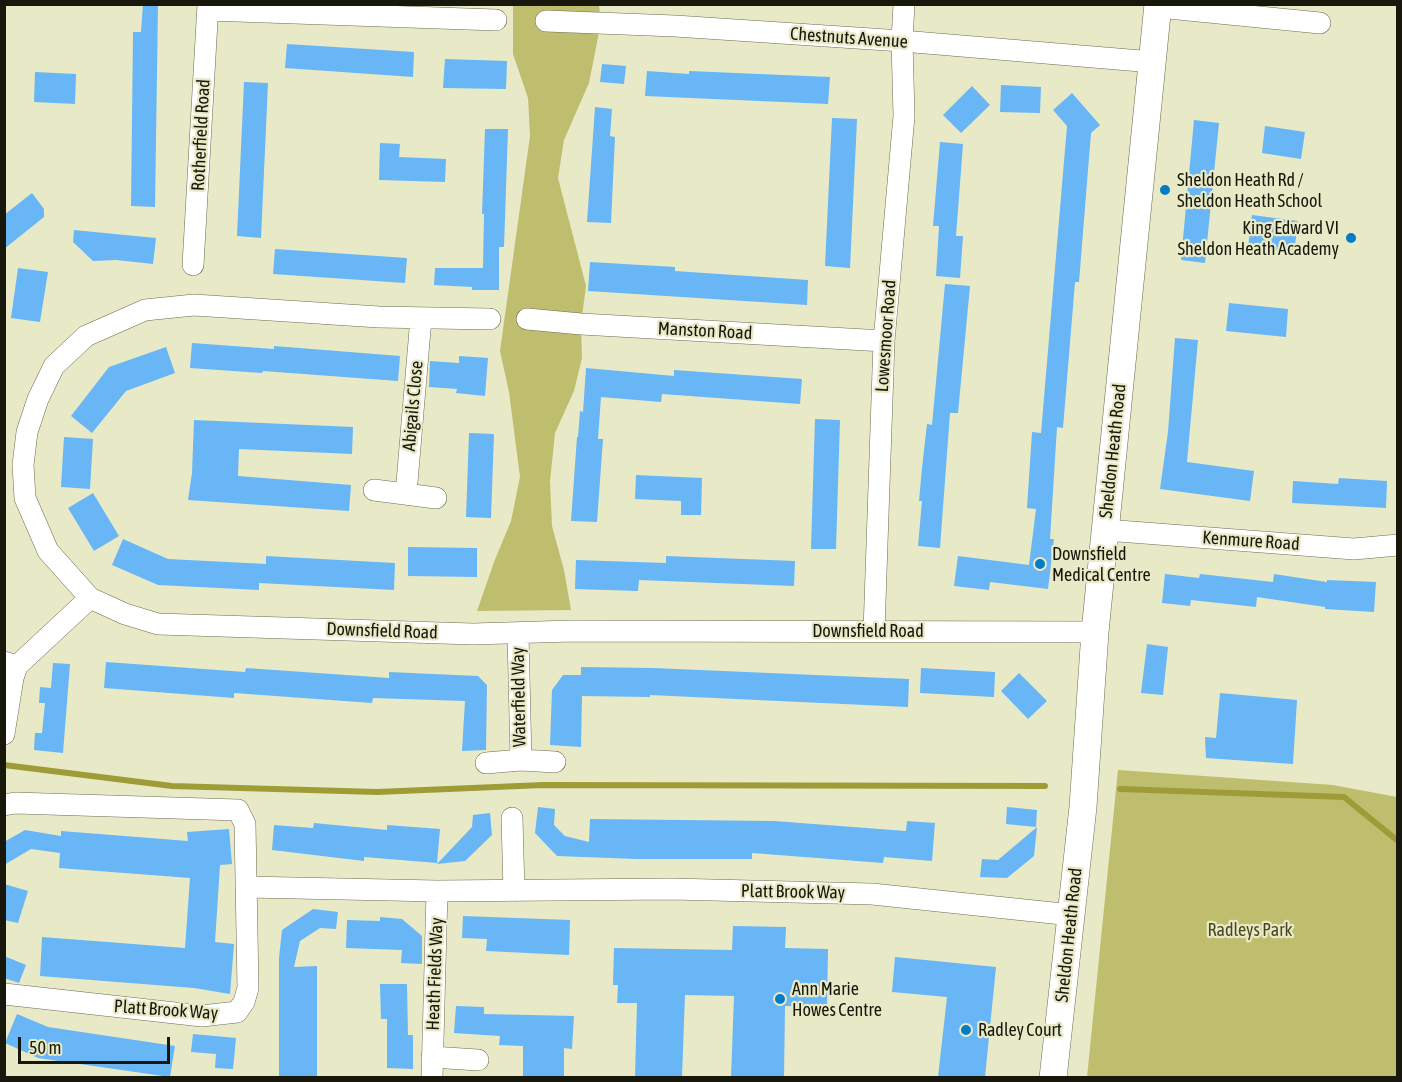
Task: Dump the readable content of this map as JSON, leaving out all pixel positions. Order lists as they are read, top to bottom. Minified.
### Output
{"streets":{"street":["Chestnuts Avenue","Rotherfield Road","Manston Road","Lowesmoor Road","Abigails Close","Sheldon Heath Road","Kenmure Road","Downsfield Road","Waterfield Way","Platt Brook Way","Heath Fields Way"]},"crossings":[["Chestnuts Avenue","Lowesmoor Road"],["Chestnuts Avenue","Sheldon Heath Road"],["Manston Road","Lowesmoor Road"],["Lowesmoor Road","Downsfield Road"],["Abigails Close","Downsfield Road"],["Sheldon Heath Road","Kenmure Road"],["Sheldon Heath Road","Downsfield Road"],["Sheldon Heath Road","Platt Brook Way"],["Downsfield Road","Waterfield Way"],["Platt Brook Way","Heath Fields Way"]],"parks":["Radleys Park"],"places":["Sheldon Heath Rd / Sheldon Heath School","King Edward VI Sheldon Heath Academy","Downsfield Medical Centre","Ann Marie Howes Centre","Radley Court"],"scale_bar":"50 m"}
